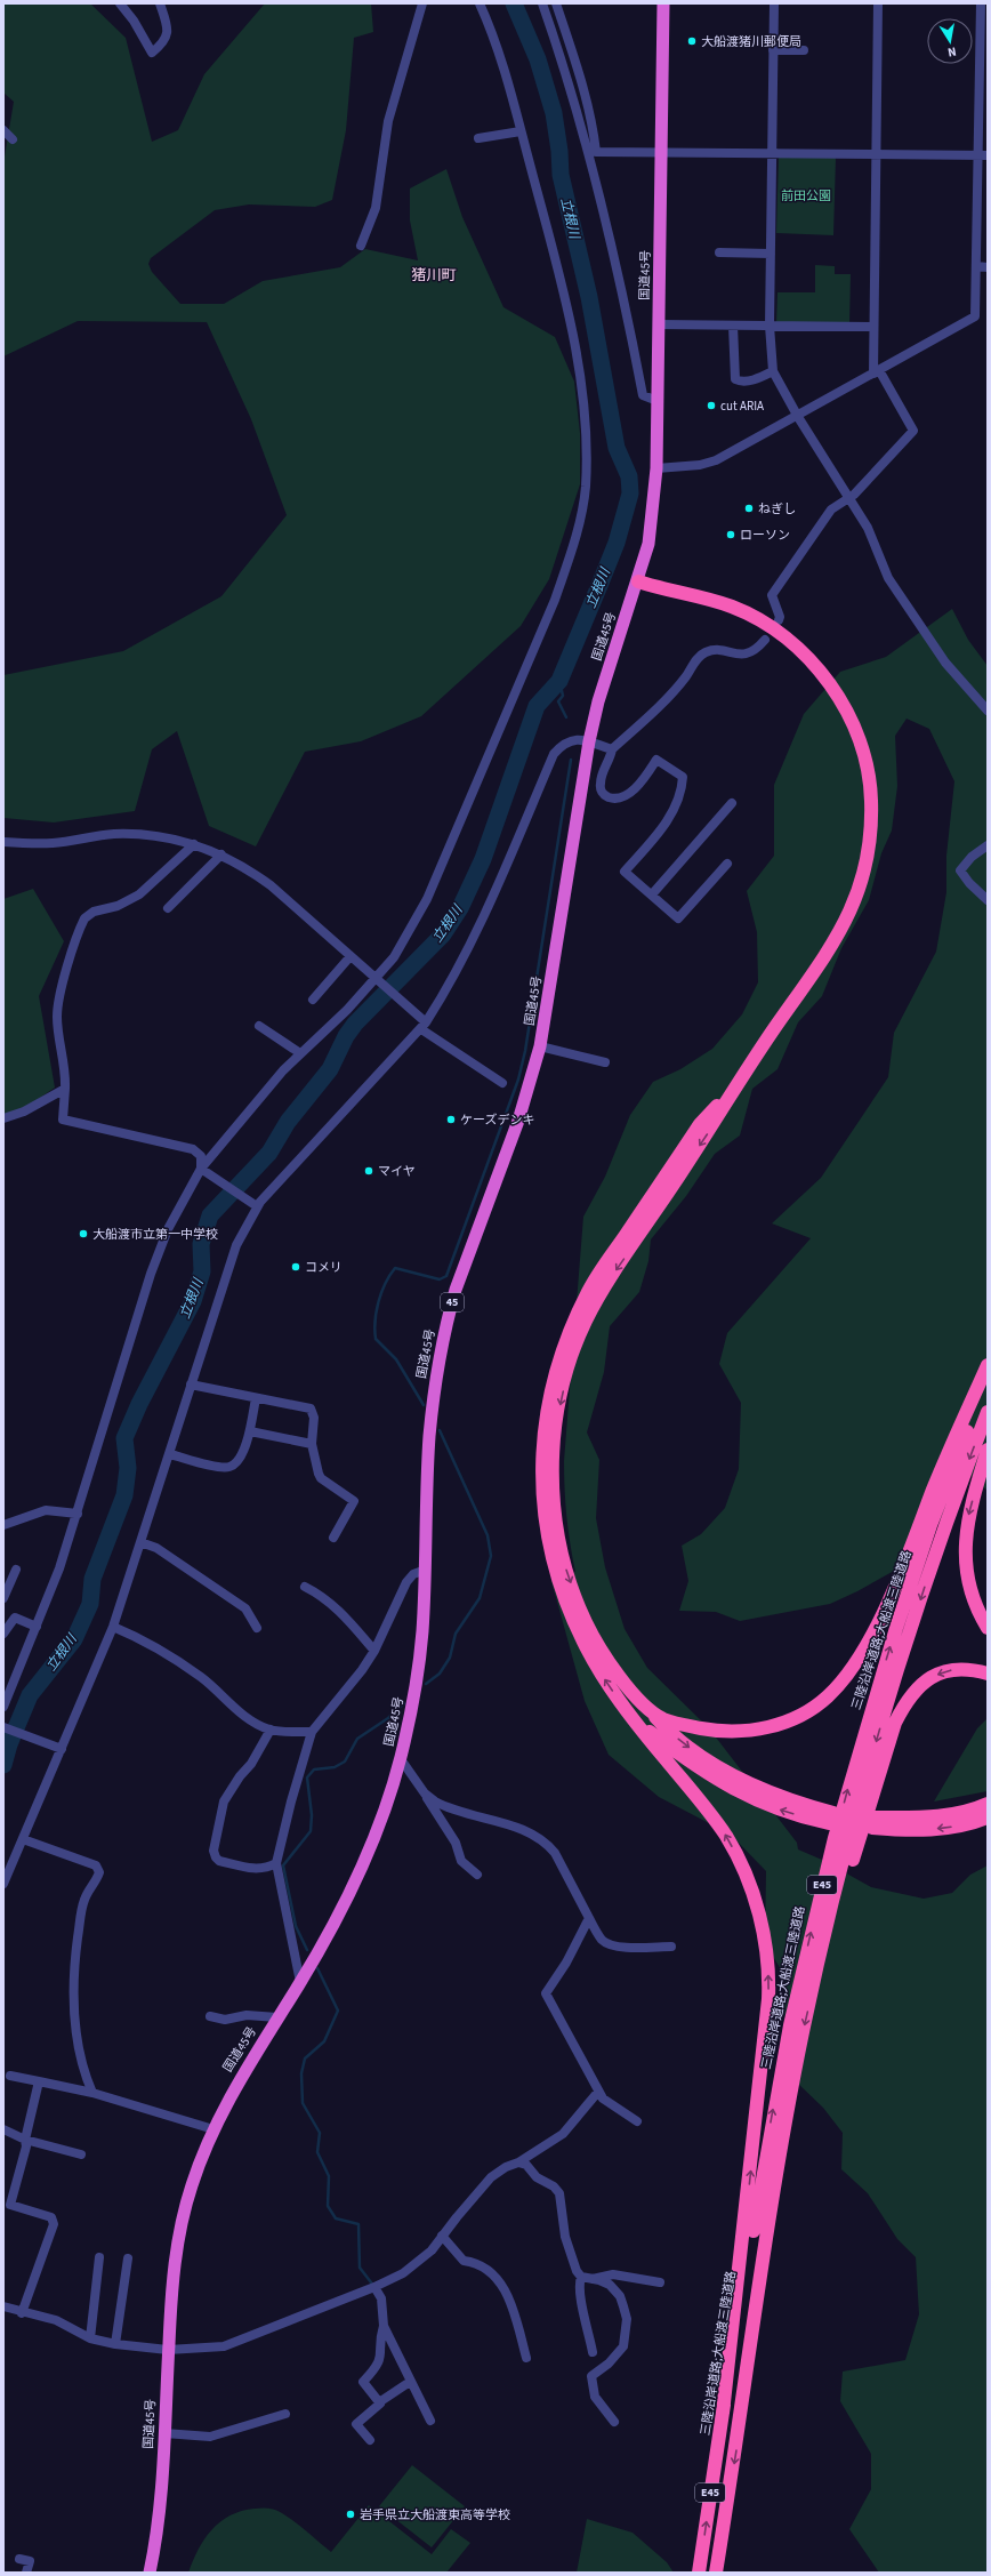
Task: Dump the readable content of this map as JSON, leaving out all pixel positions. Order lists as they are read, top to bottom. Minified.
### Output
{"streets":{"highway":["国道45号","45","三陸沿岸道路;大船渡三陸道路","E45"]},"districts":["猪川町"],"water":["立根川"],"parks":["前田公園"],"places":["大船渡猪川郵便局","cut ARIA","ねぎし","ローソン","ケーズデンキ","マイヤ","大船渡市立第一中学校","コメリ","岩手県立大船渡東高等学校"],"north":"bottom"}
